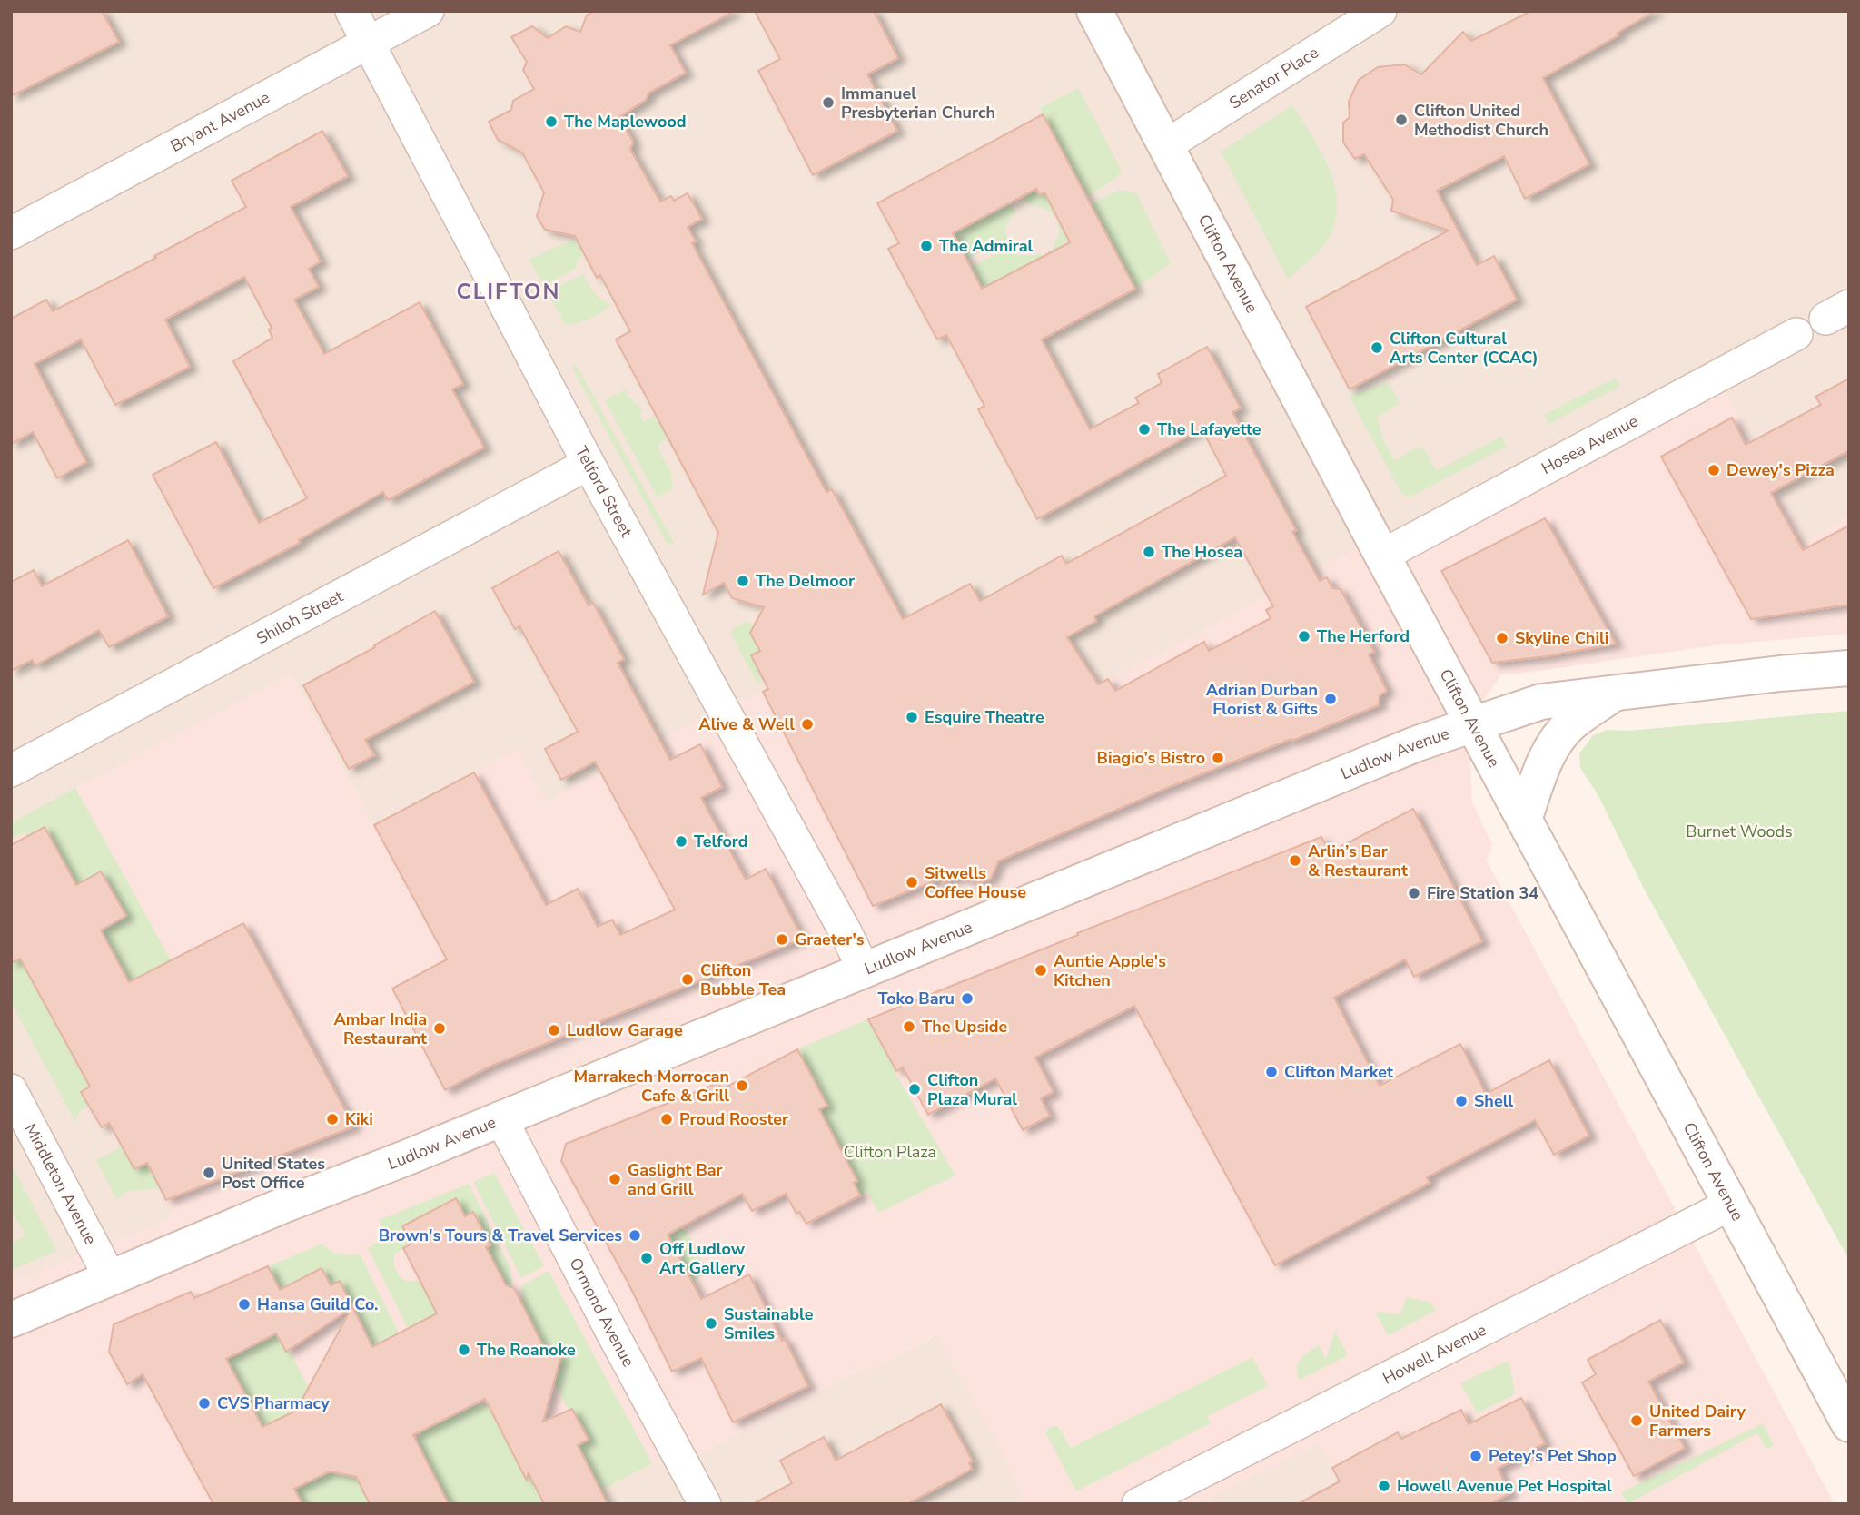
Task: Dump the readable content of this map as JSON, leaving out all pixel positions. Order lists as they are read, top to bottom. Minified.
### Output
{"streets":{"main road":["Clifton Avenue","Ludlow Avenue"],"street":["Senator Place","Bryant Avenue","Hosea Avenue","Telford Street","Shiloh Street","Middleton Avenue","Ormond Avenue","Howell Avenue"]},"crossings":[["Senator Place","Clifton Avenue"],["Bryant Avenue","Telford Street"],["Clifton Avenue","Hosea Avenue"],["Clifton Avenue","Ludlow Avenue"],["Clifton Avenue","Howell Avenue"],["Telford Street","Shiloh Street"],["Telford Street","Ludlow Avenue"],["Ludlow Avenue","Middleton Avenue"],["Ludlow Avenue","Ormond Avenue"]],"districts":["CLIFTON"],"parks":["Burnet Woods","Clifton Plaza"],"places":["Immanuel Presbyterian Church","Clifton United Methodist Church","The Maplewood","The Admiral","Clifton Cultural Arts Center (CCAC)","The Lafayette","Dewey's Pizza","The Hosea","The Delmoor","The Herford","Skyline Chili","Adrian Durban Florist & Gifts","Esquire Theatre","Alive & Well","Biagio’s Bistro","Telford","Arlin’s Bar & Restaurant","Sitwells Coffee House","Fire Station 34","Graeter's","Auntie Apple's Kitchen","Clifton Bubble Tea","Toko Baru","The Upside","Ambar India Restaurant","Ludlow Garage","Clifton Market","Marrakech Morrocan Cafe & Grill","Clifton Plaza Mural","Shell","Kiki","Proud Rooster","United States Post Office","Gaslight Bar and Grill","Brown's Tours & Travel Services","Off Ludlow Art Gallery","Hansa Guild Co.","Sustainable Smiles","The Roanoke","CVS Pharmacy","United Dairy Farmers","Petey's Pet Shop","Howell Avenue Pet Hospital"]}
